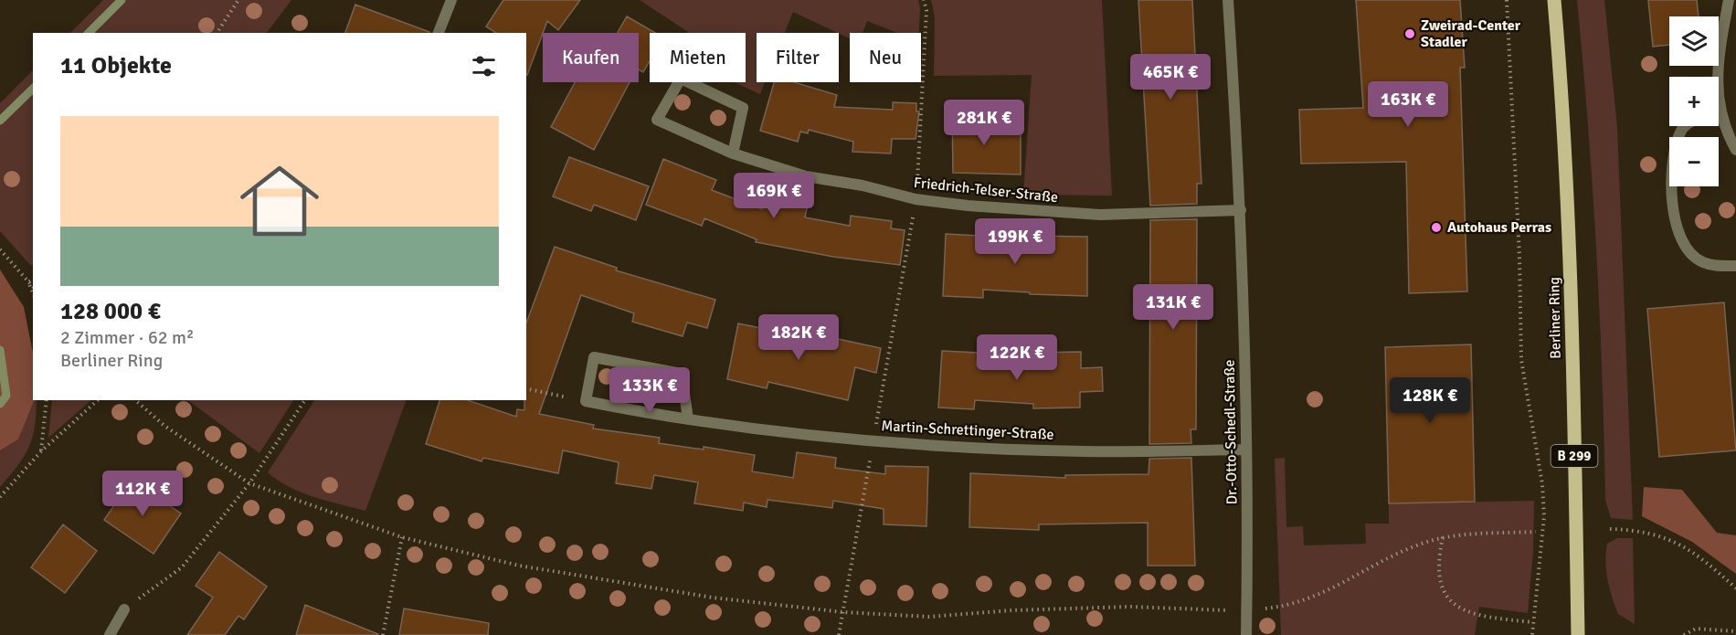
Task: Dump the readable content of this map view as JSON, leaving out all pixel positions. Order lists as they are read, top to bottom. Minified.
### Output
{"streets":{"main road":["Berliner Ring","B 299"],"street":["Friedrich-Telser-Straße","Martin-Schrettinger-Straße","Dr.-Otto-Schedl-Straße"]},"crossings":[["Friedrich-Telser-Straße","Dr.-Otto-Schedl-Straße"],["Martin-Schrettinger-Straße","Dr.-Otto-Schedl-Straße"]],"places":["Zweirad-Center Stadler","Autohaus Perras"],"page":{"map_buttons":["+","−"],"chip":["Kaufen","Mieten","Filter","Neu"],"heading":"11 Objekte","price":["465K €","163K €","281K €","169K €","199K €","131K €","182K €","122K €","133K €","128K €","112K €"],"list":[{"name":"128 000 €","note":"2 Zimmer · 62 m² · Berliner Ring"}]}}
